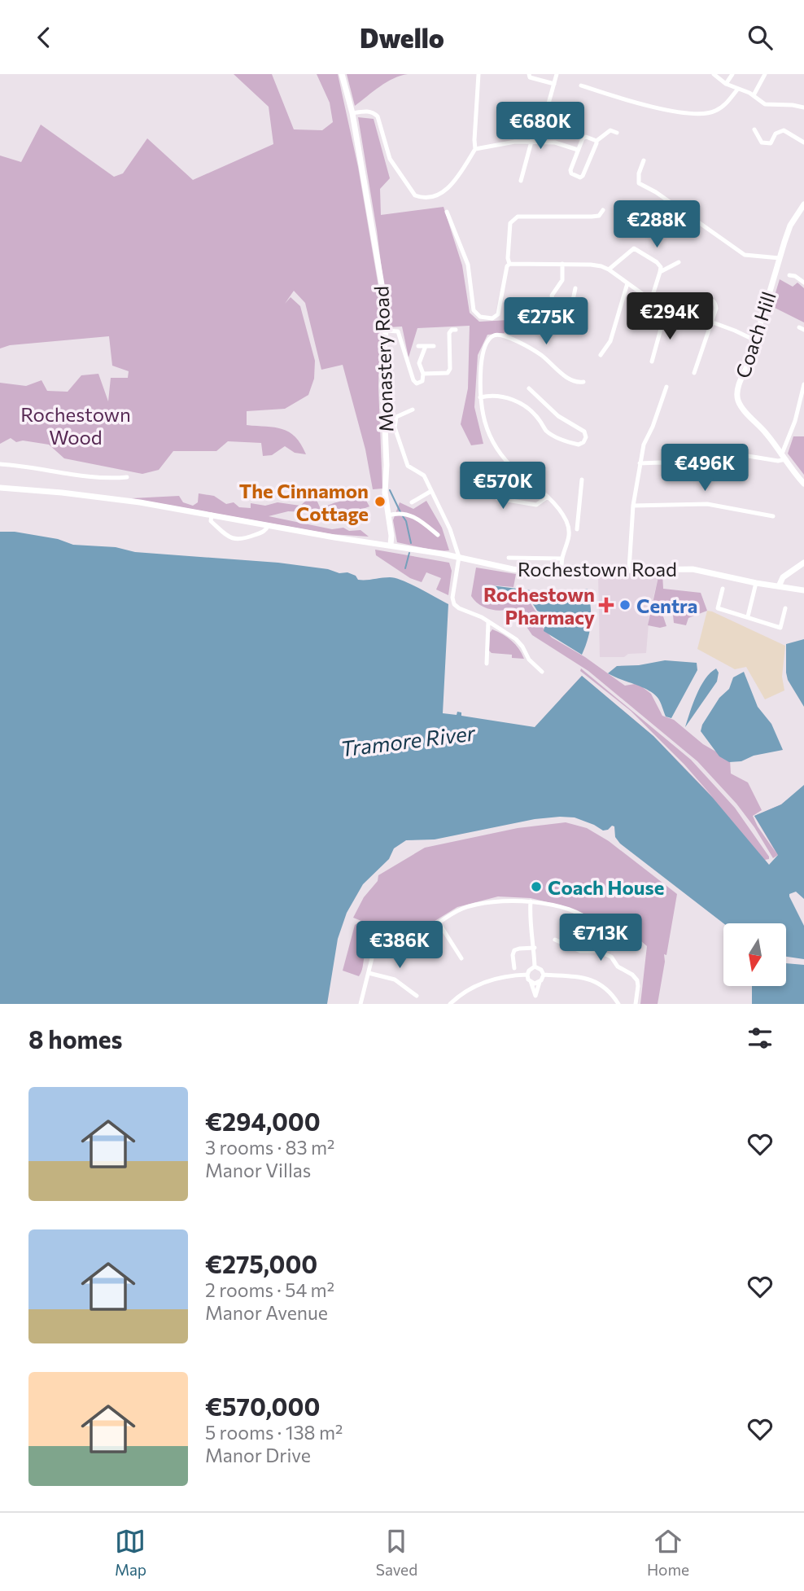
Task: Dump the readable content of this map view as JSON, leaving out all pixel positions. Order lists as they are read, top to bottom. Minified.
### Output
{"streets":{"street":["Coach Hill","Monastery Road","Rochestown Road"]},"crossings":[["Monastery Road","Rochestown Road"]],"water":["Tramore River"],"parks":["Rochestown Wood"],"places":{"other":["The Cinnamon Cottage","Centra","Coach House"],"health":["Rochestown Pharmacy"]},"north":"bottom","page":{"header":"Dwello","price":["€680K","€288K","€294K","€275K","€496K","€570K","€713K","€386K"],"heading":"8 homes","list":[{"name":"€294,000","note":"3 rooms · 83 m² · Manor Villas"},{"name":"€275,000","note":"2 rooms · 54 m² · Manor Avenue"},{"name":"€570,000","note":"5 rooms · 138 m² · Manor Drive"}],"tabs":["Map","Saved","Home"]}}
